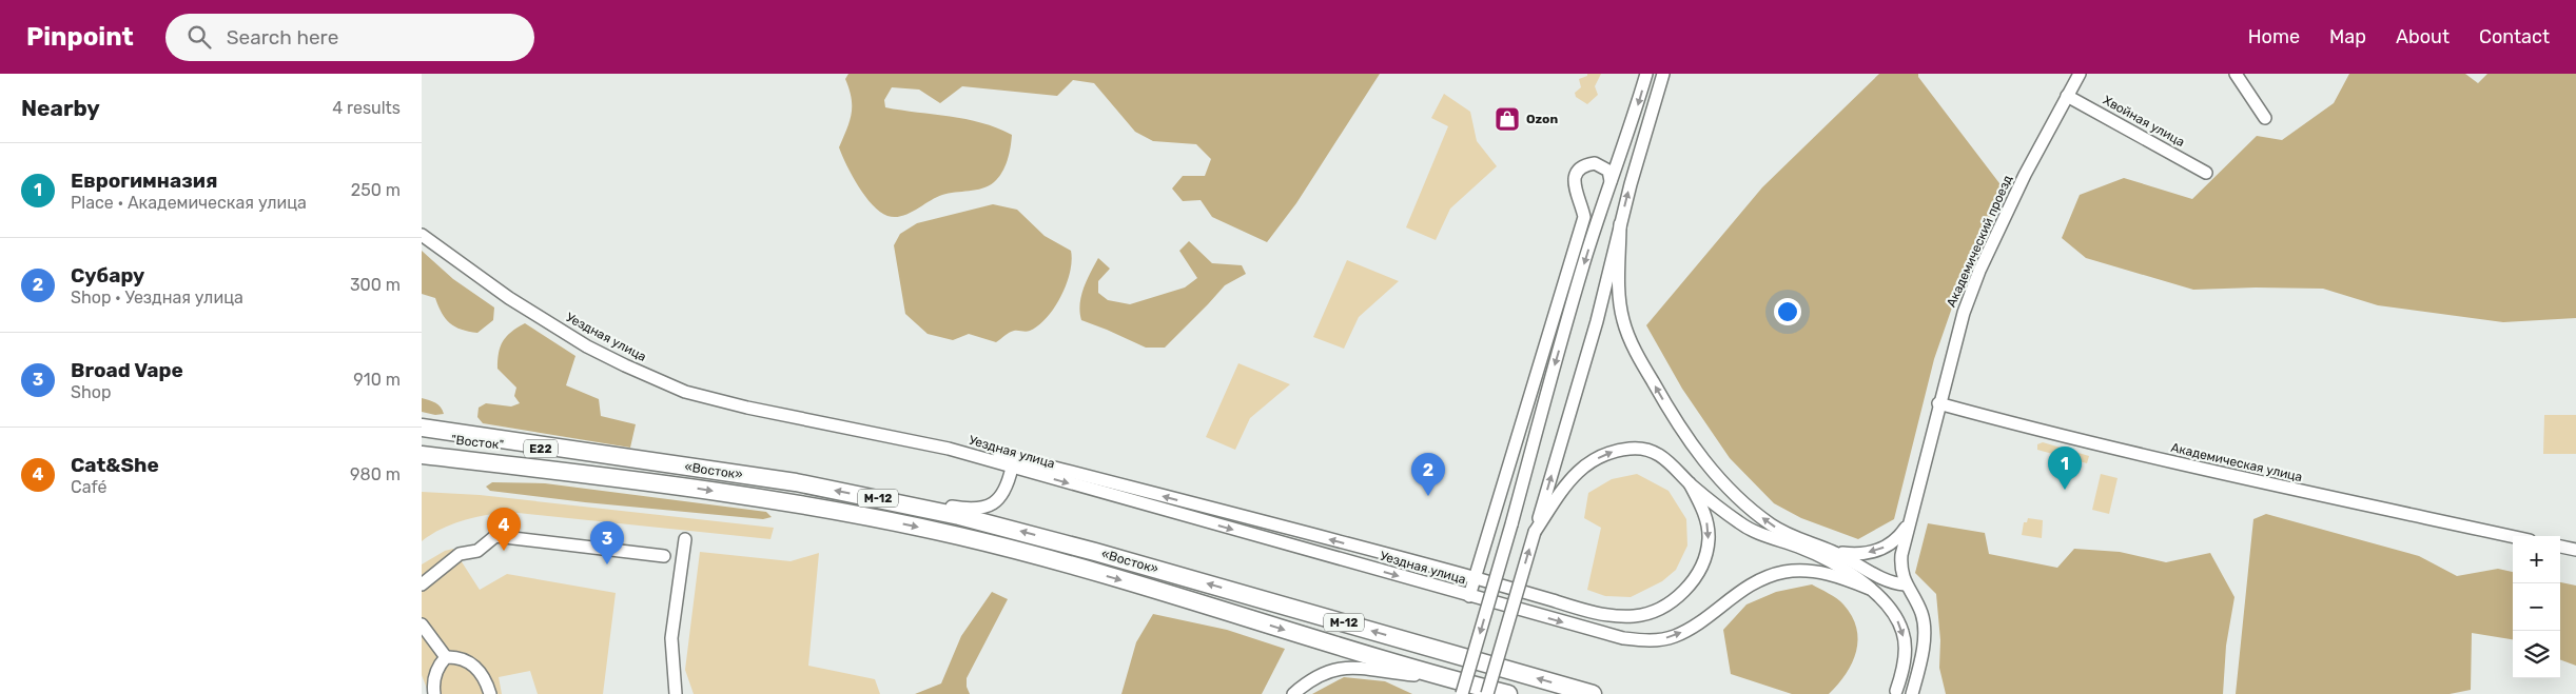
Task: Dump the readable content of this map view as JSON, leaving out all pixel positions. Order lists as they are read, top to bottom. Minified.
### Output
{"streets":{"highway":["\"Восток\"","E22","«Восток»","М-12"],"street":["Хвойная улица","Академический проезд","Уездная улица","Академическая улица"]},"crossings":[["Хвойная улица","Академический проезд"],["Академический проезд","Академическая улица"],["\"Восток\"","«Восток»"]],"places":{"shop":["Ozon"]},"page":{"header":"Pinpoint","search":"Search here","nav":["Home","Map","About","Contact"],"heading":["Nearby","4 results"],"list":[{"mark":"1","name":"Еврогимназия","note":"Place · Академическая улица","value":"250 m"},{"mark":"2","name":"Субару","note":"Shop · Уездная улица","value":"300 m"},{"mark":"3","name":"Broad Vape","note":"Shop","value":"910 m"},{"mark":"4","name":"Cat&She","note":"Café","value":"980 m"}],"pins":["1","2","4","3"],"map_buttons":["+","−"]}}
